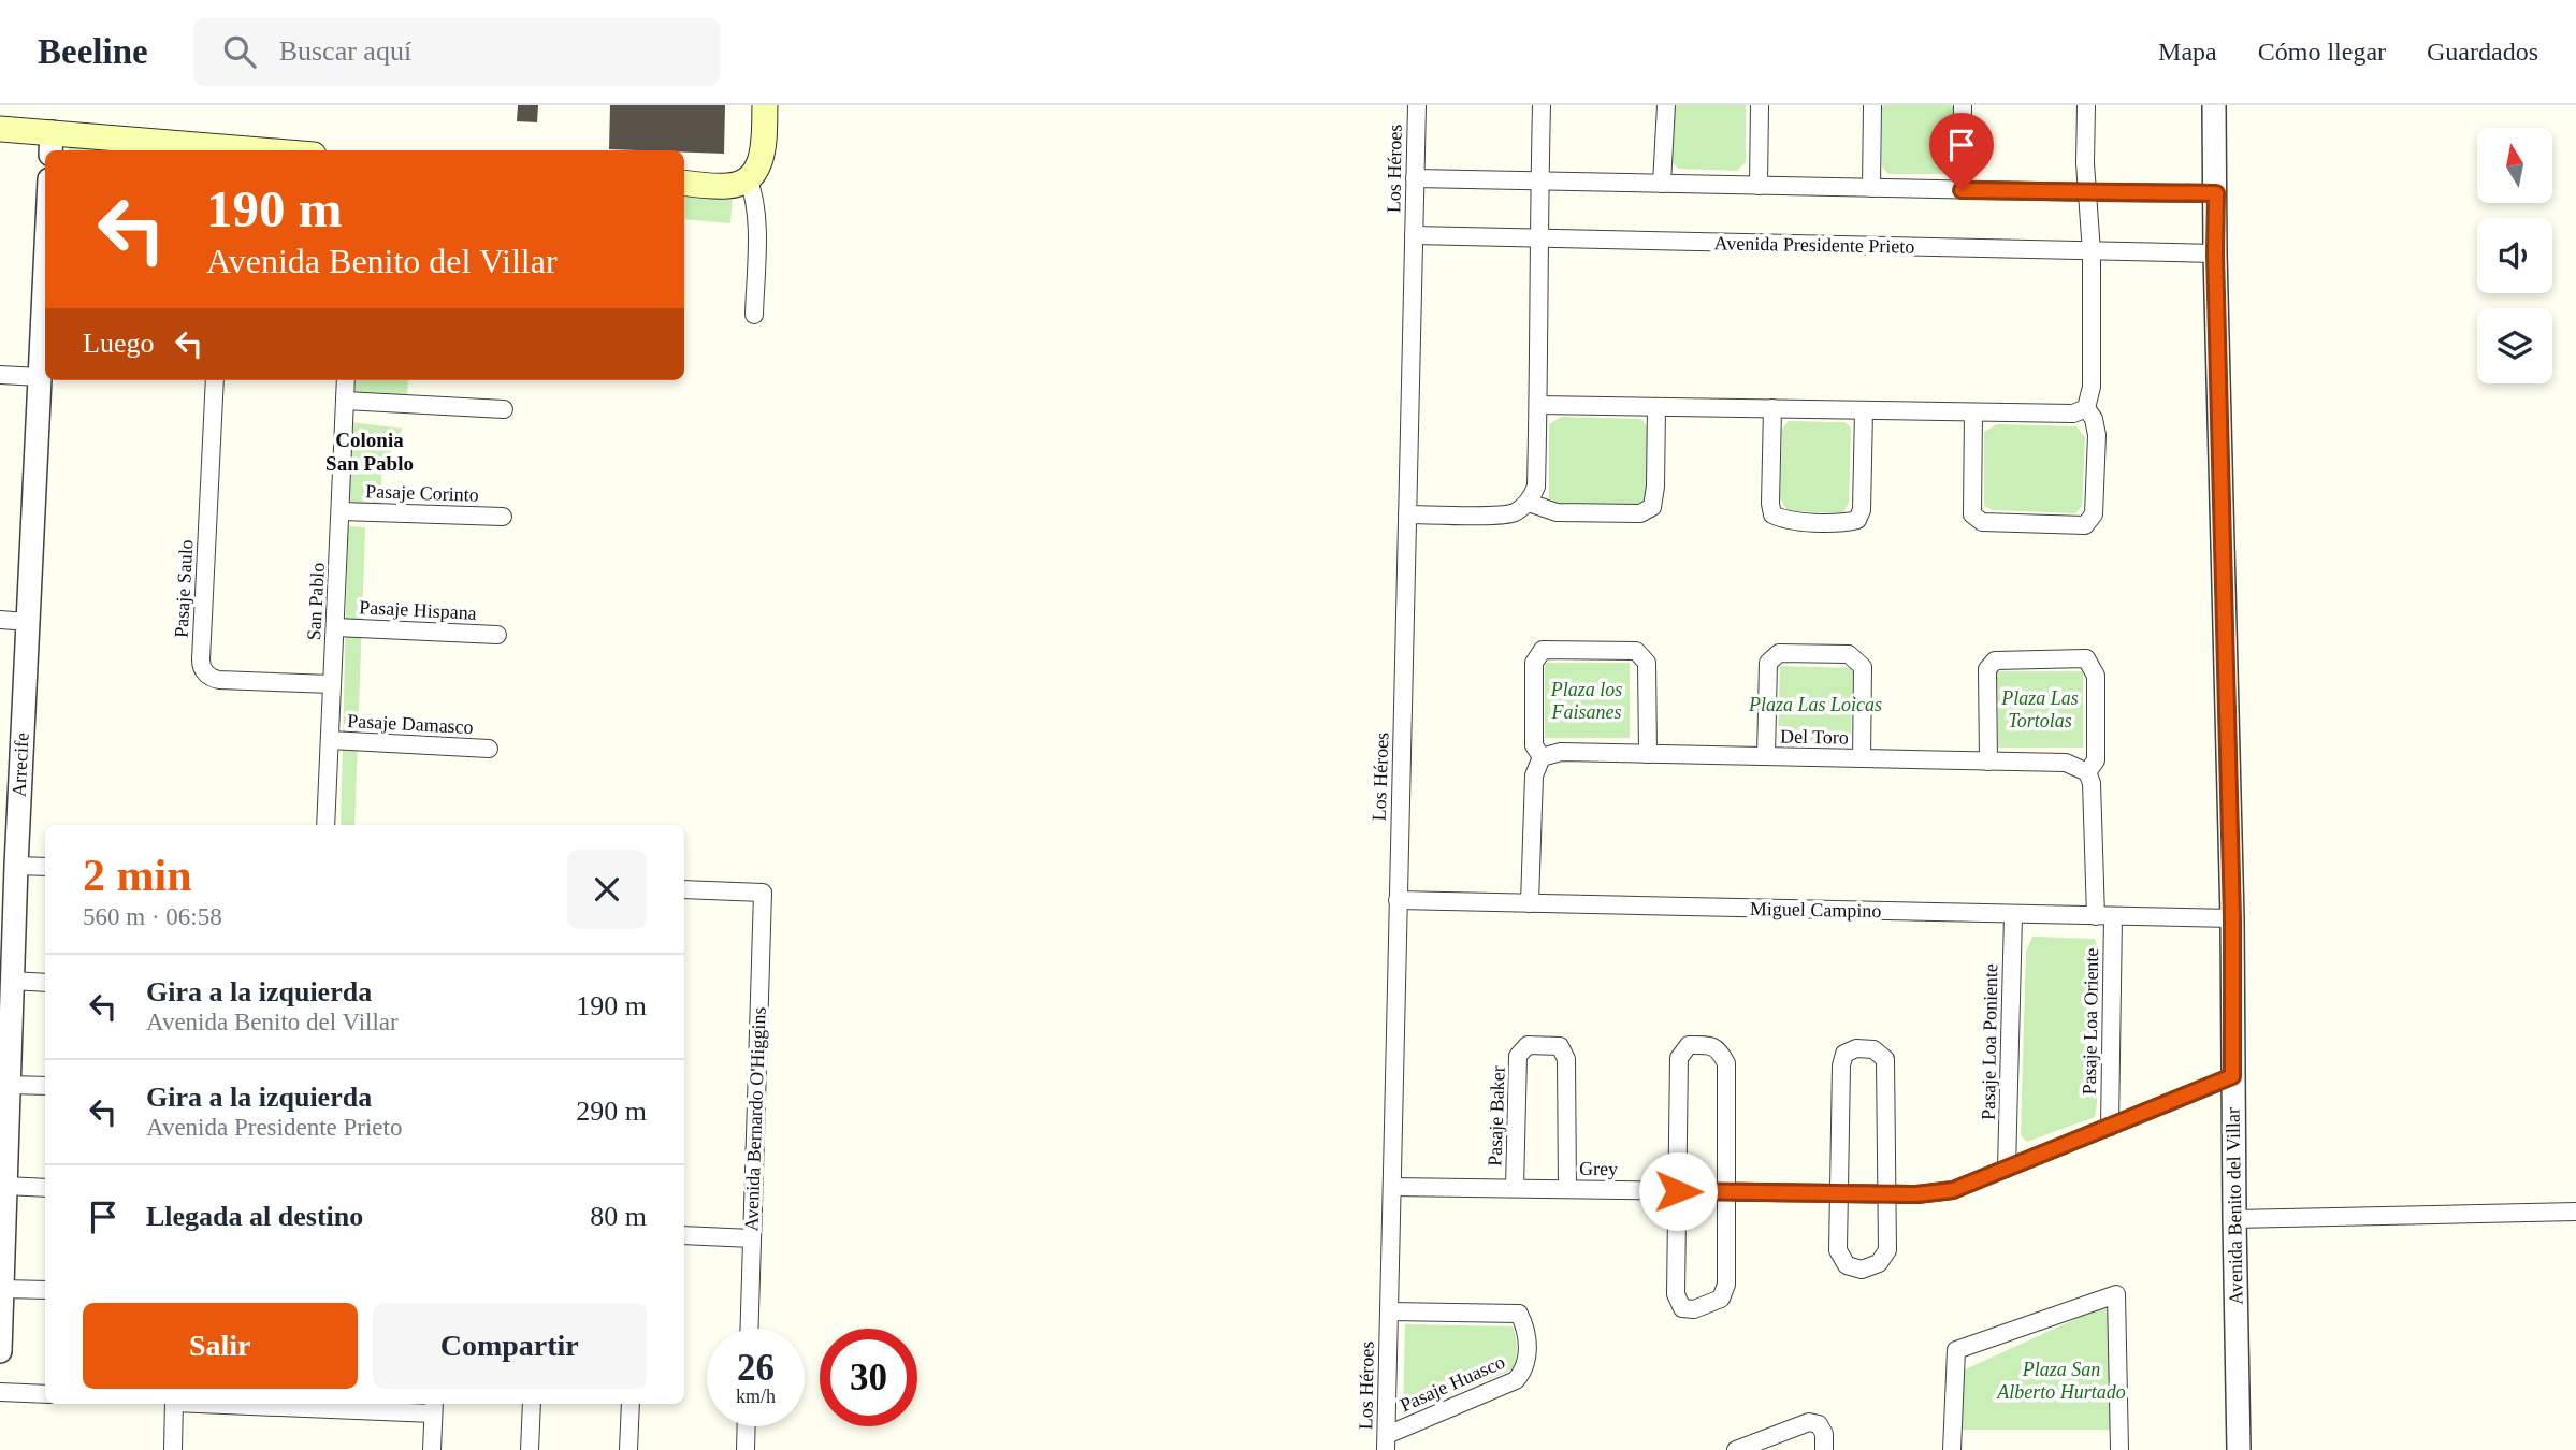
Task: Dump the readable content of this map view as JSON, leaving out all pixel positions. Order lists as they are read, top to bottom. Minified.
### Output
{"streets":{"street":["Los Héroes","Avenida Presidente Prieto","Pasaje Corinto","Pasaje Saulo","San Pablo","Pasaje Hispana","Pasaje Damasco","Del Toro","Arrecife","Miguel Campino","Pasaje Loa Oriente","Pasaje Loa Poniente","Pasaje Baker","Avenida Bernardo O'Higgins","Grey","Avenida Benito del Villar","Pasaje Huasco"]},"crossings":[["Los Héroes","Avenida Presidente Prieto"],["Los Héroes","Miguel Campino"],["Los Héroes","Grey"],["Los Héroes","Pasaje Huasco"],["Avenida Presidente Prieto","Avenida Benito del Villar"],["Pasaje Corinto","San Pablo"],["Pasaje Saulo","San Pablo"],["San Pablo","Pasaje Hispana"],["San Pablo","Pasaje Damasco"],["Miguel Campino","Pasaje Loa Oriente"],["Miguel Campino","Pasaje Loa Poniente"],["Miguel Campino","Avenida Benito del Villar"],["Pasaje Loa Oriente","Grey"],["Pasaje Loa Poniente","Grey"],["Pasaje Baker","Grey"],["Grey","Avenida Benito del Villar"]],"districts":["Colonia San Pablo"],"parks":["Plaza los Faisanes","Plaza Las Tortolas","Plaza Las Loicas","Plaza San Alberto Hurtado"],"north":"top","page":{"header":"Beeline","search":"Buscar aquí","nav":["Mapa","Cómo llegar","Guardados"],"turn":["190 m","Avenida Benito del Villar"],"then":"Luego","heading":["2 min","560 m · 06:58"],"list":[{"name":"Gira a la izquierda","note":"Avenida Benito del Villar","value":"190 m"},{"name":"Gira a la izquierda","note":"Avenida Presidente Prieto","value":"290 m"},{"name":"Llegada al destino","value":"80 m"}],"buttons":["Salir","Compartir"],"speed":"26 km/h","limit":"30"}}
